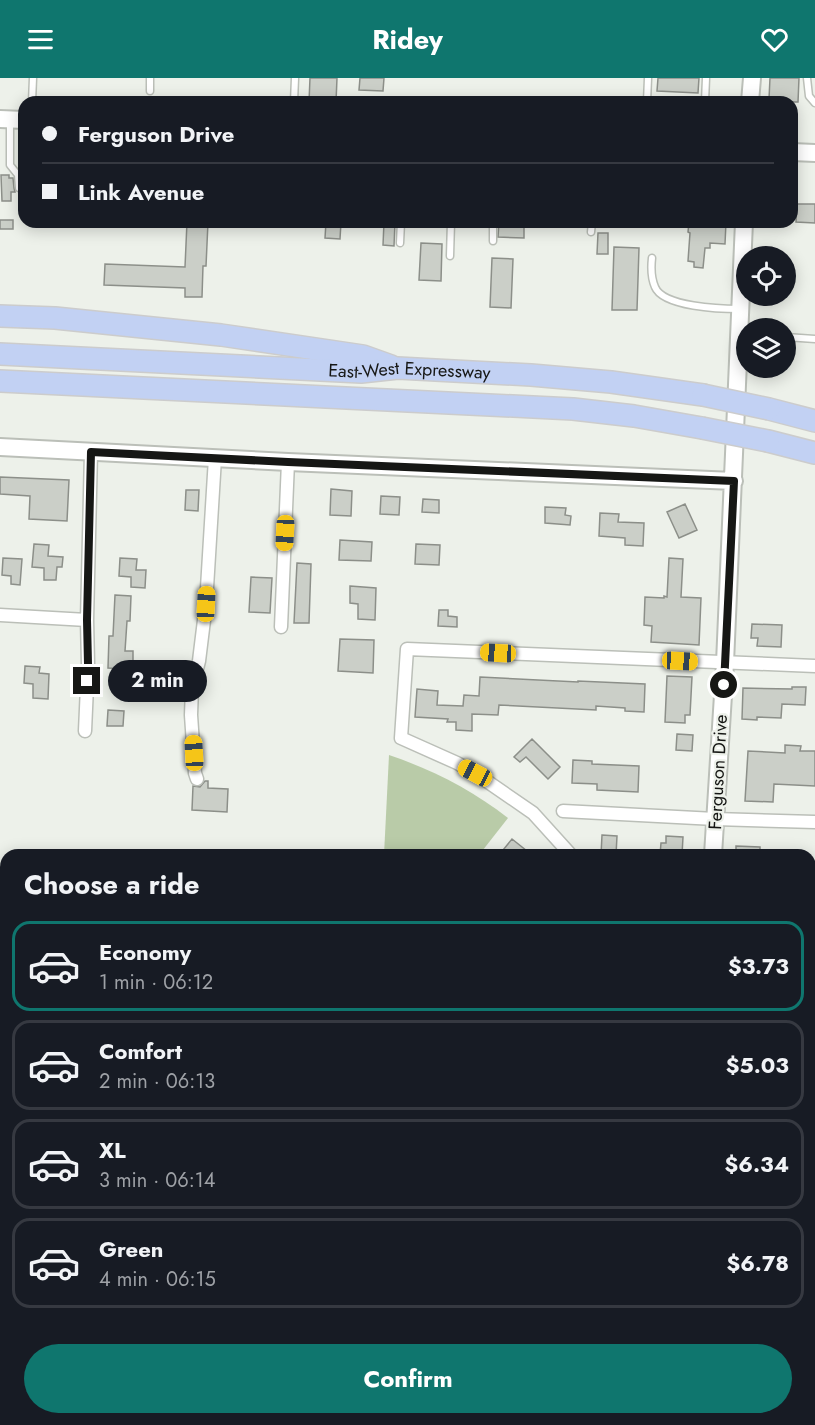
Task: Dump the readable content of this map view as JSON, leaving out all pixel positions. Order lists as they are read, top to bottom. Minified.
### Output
{"streets":{"highway":["East-West Expressway"],"street":["Ferguson Drive"]},"page":{"header":"Ridey","banner":["Ferguson Drive","Link Avenue"],"bubble":"2 min","heading":"Choose a ride","list":[{"name":"Economy","note":"1 min · 06:12","value":"$3.73"},{"name":"Comfort","note":"2 min · 06:13","value":"$5.03"},{"name":"XL","note":"3 min · 06:14","value":"$6.34"},{"name":"Green","note":"4 min · 06:15","value":"$6.78"}],"buttons":"Confirm"}}
